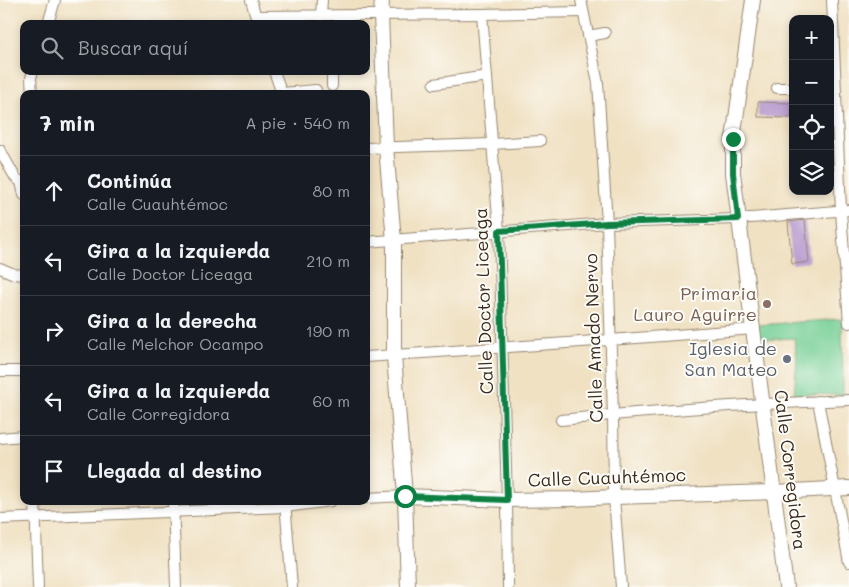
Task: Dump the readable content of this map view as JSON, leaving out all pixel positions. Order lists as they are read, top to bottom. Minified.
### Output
{"streets":{"street":["Calle Doctor Liceaga","Calle Amado Nervo","Calle Corregidora","Calle Cuauhtémoc"]},"crossings":[["Calle Doctor Liceaga","Calle Cuauhtémoc"],["Calle Amado Nervo","Calle Cuauhtémoc"],["Calle Corregidora","Calle Cuauhtémoc"]],"places":["Primaria Lauro Aguirre","Iglesia de San Mateo"],"page":{"map_buttons":["+","−"],"search":"Buscar aquí","heading":["7 min","A pie · 540 m"],"list":[["Continúa","Calle Cuauhtémoc","80 m"],["Gira a la izquierda","Calle Doctor Liceaga","210 m"],["Gira a la derecha","Calle Melchor Ocampo","190 m"],["Gira a la izquierda","Calle Corregidora","60 m"],"Llegada al destino"]}}
